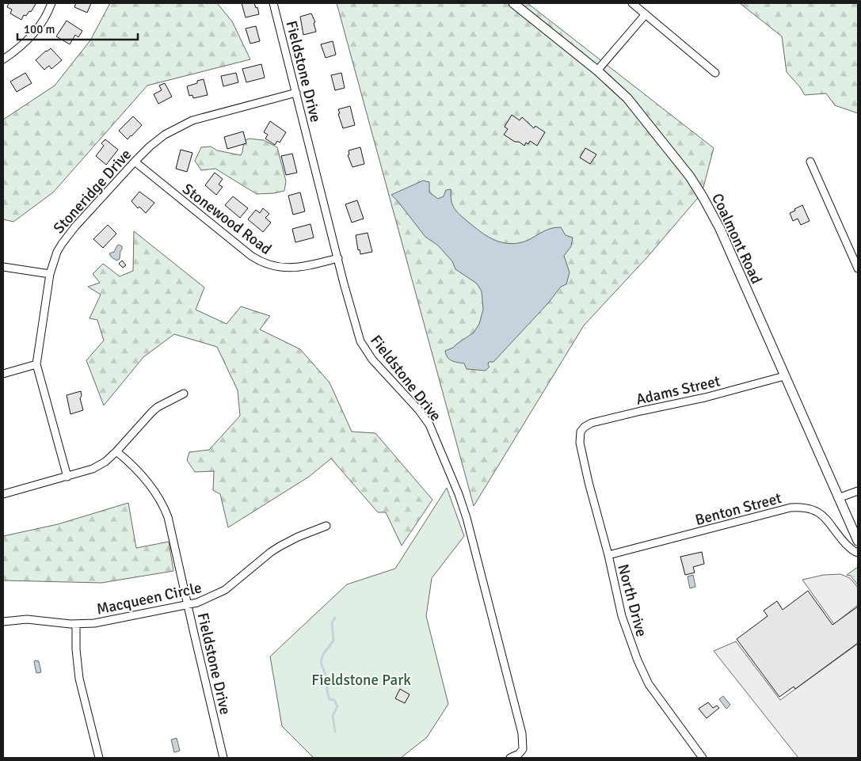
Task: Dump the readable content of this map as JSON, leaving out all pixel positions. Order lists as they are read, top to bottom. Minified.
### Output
{"streets":{"street":["Fieldstone Drive","Stoneridge Drive","Stonewood Road","Coalmont Road","Adams Street","Benton Street","Macqueen Circle","North Drive"]},"crossings":[["Fieldstone Drive","Stoneridge Drive"],["Fieldstone Drive","Stonewood Road"],["Fieldstone Drive","Macqueen Circle"],["Stoneridge Drive","Stonewood Road"],["Coalmont Road","Adams Street"],["Adams Street","North Drive"],["Benton Street","North Drive"]],"parks":["Fieldstone Park"],"scale_bar":"100 m"}
